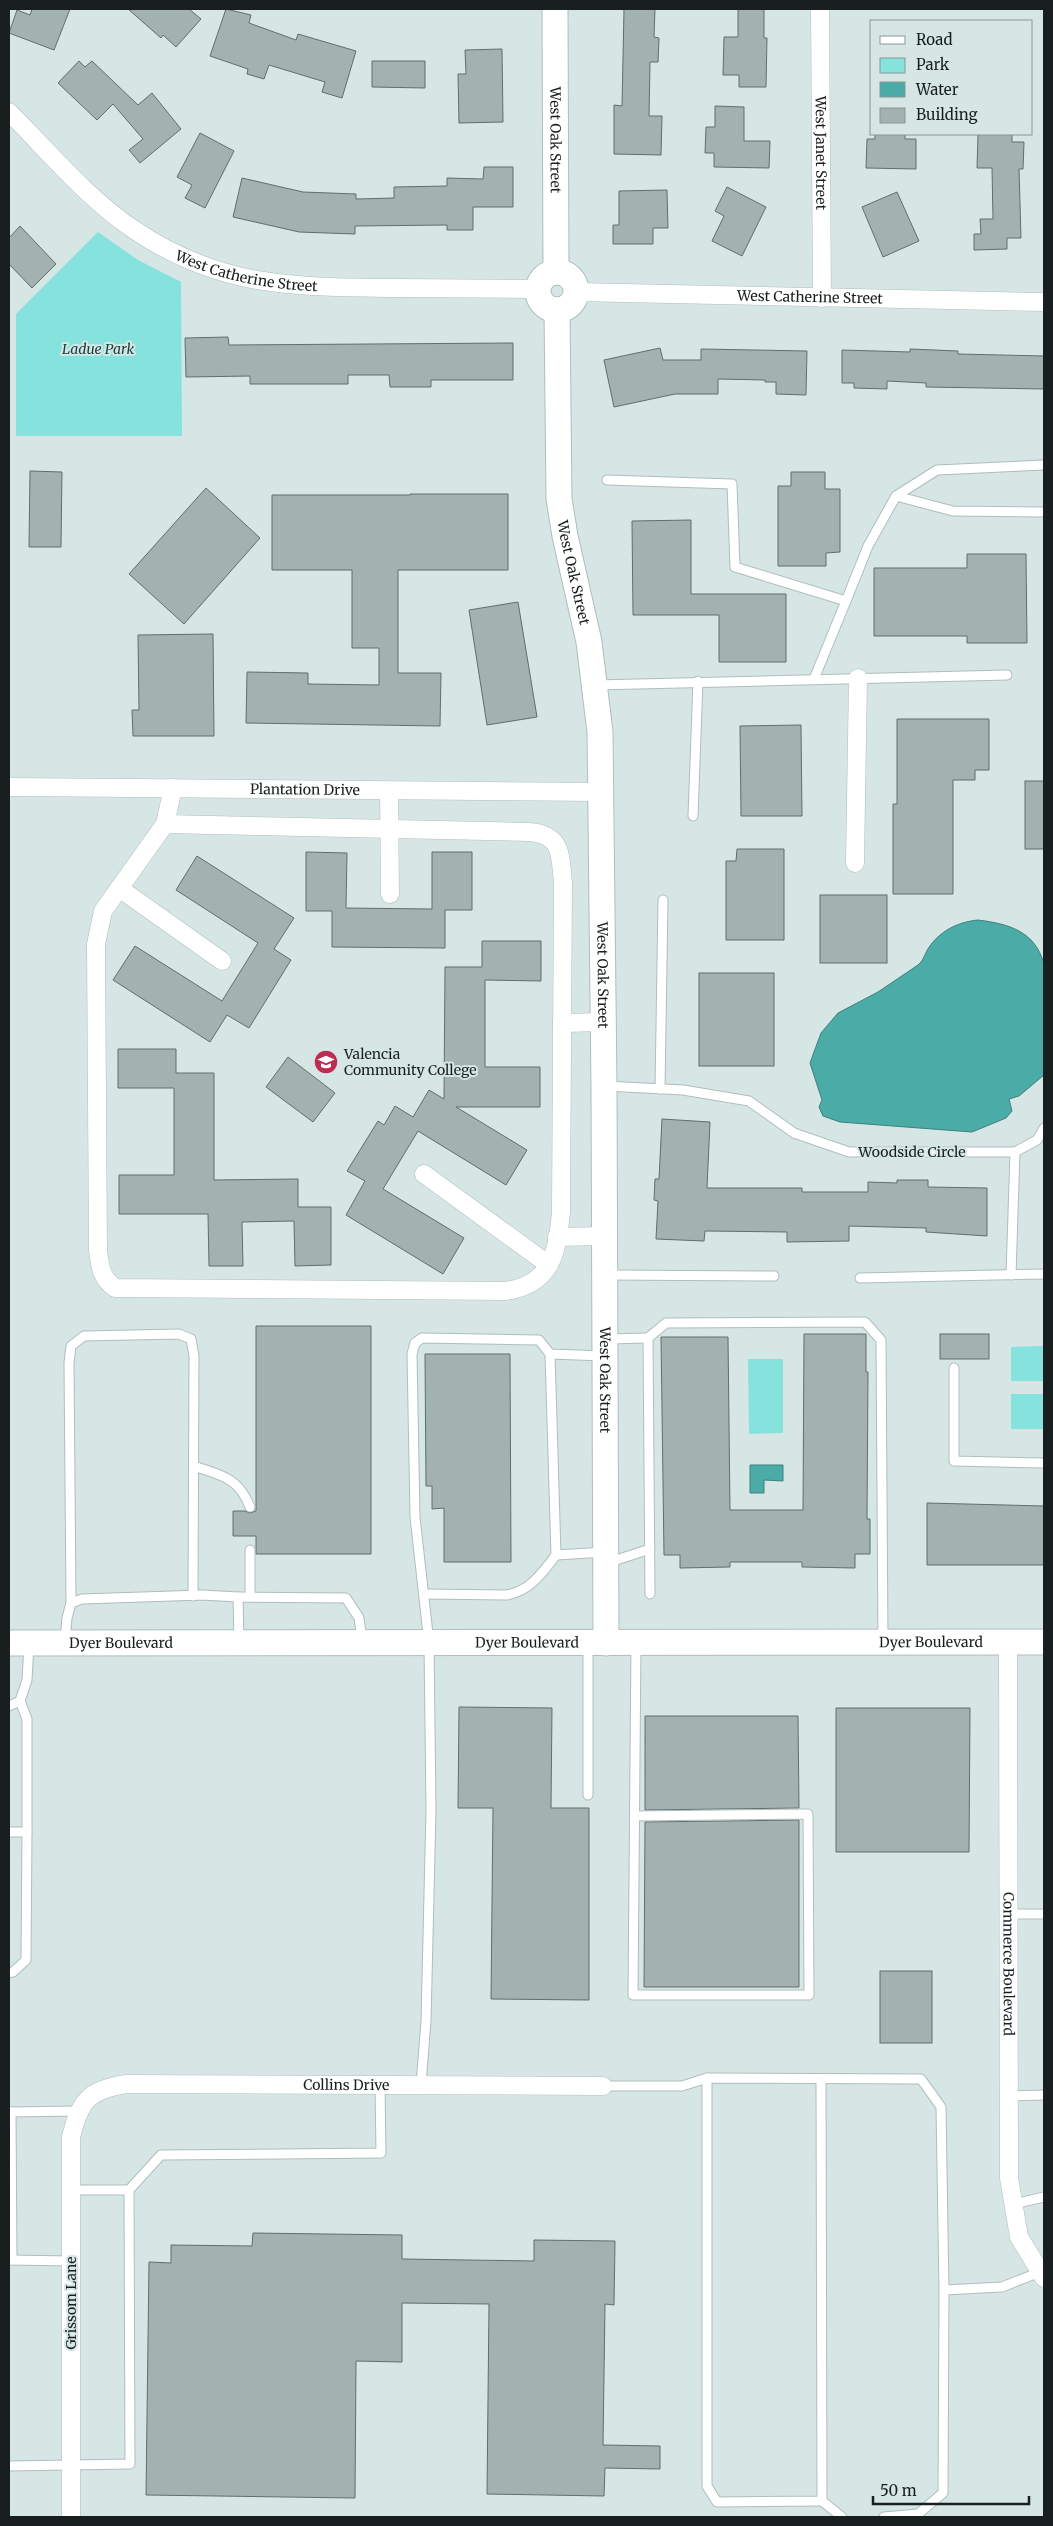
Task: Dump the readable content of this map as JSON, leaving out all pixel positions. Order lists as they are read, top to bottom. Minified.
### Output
{"streets":{"street":["West Oak Street","West Janet Street","West Catherine Street","Plantation Drive","Dyer Boulevard","Commerce Boulevard","Collins Drive","Grissom Lane"],"lane":["Woodside Circle"]},"crossings":[["West Oak Street","West Catherine Street"],["West Oak Street","Plantation Drive"],["West Oak Street","Woodside Circle"],["West Oak Street","Dyer Boulevard"],["West Janet Street","West Catherine Street"],["Dyer Boulevard","Commerce Boulevard"],["Collins Drive","Grissom Lane"]],"parks":["Ladue Park"],"places":{"school or university":["Valencia Community College"]},"legend":["Road","Park","Water","Building"],"scale_bar":"50 m"}
